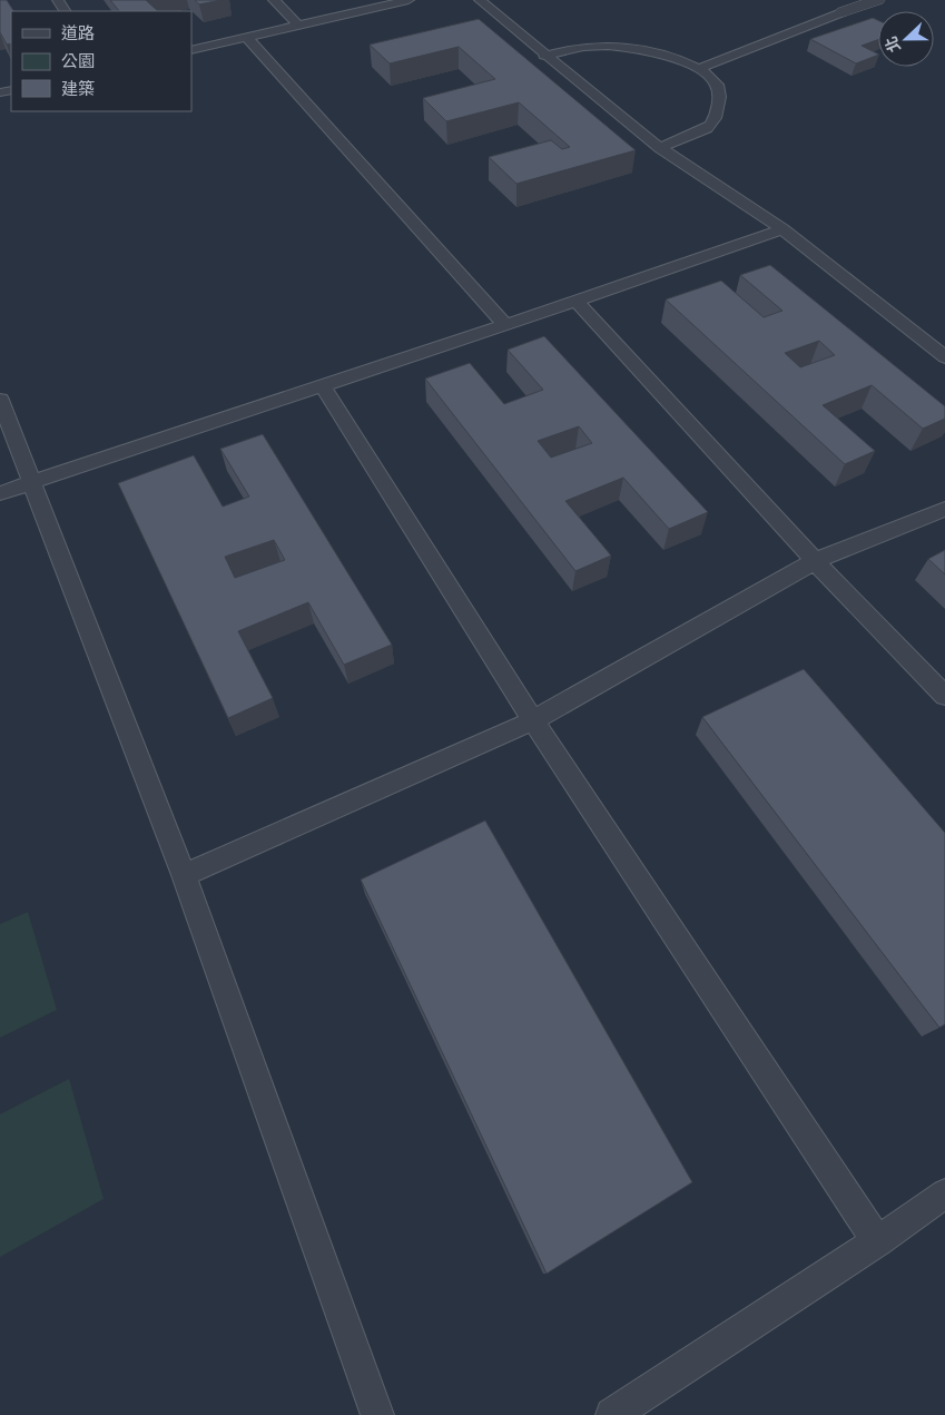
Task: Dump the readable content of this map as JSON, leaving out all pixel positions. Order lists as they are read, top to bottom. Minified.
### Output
{"legend":["道路","公園","建築"],"north":"left"}
